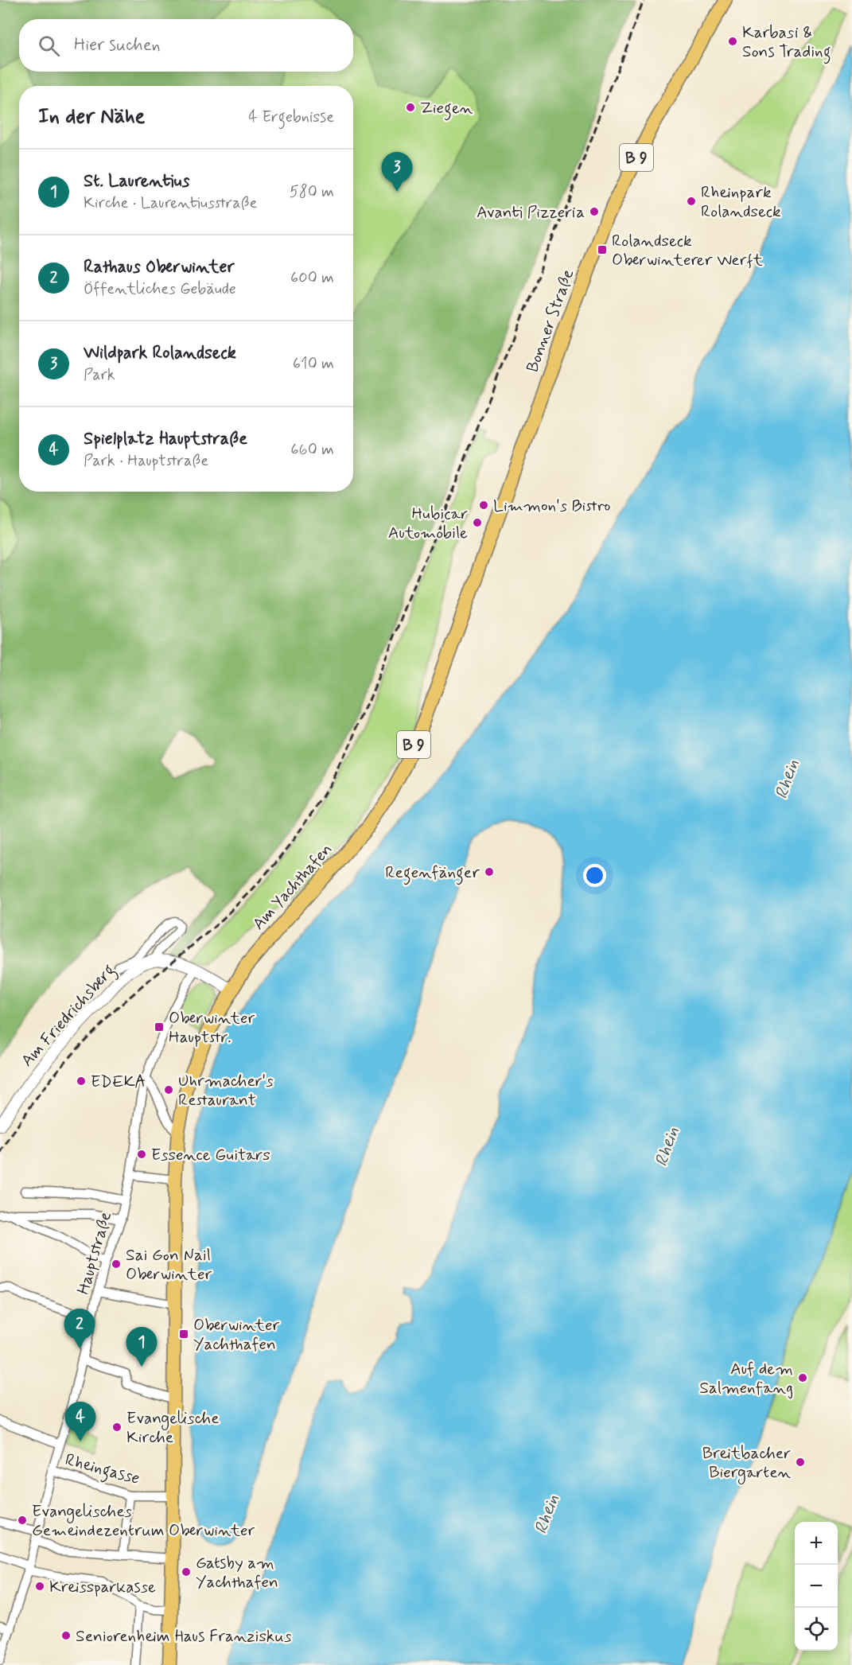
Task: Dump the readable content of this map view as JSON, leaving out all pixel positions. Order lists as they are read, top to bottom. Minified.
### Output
{"streets":{"main road":["B 9","Bonner Straße","Am Yachthafen"],"street":["Am Friedrichsberg","Hauptstraße","Rheingasse"]},"crossings":[["Bonner Straße","Am Yachthafen"],["Am Yachthafen","Rheingasse"],["Hauptstraße","Rheingasse"]],"water":["Rhein"],"places":{"other":["Karbasi & Sons Trading","Ziegen","Rheinpark Rolandseck","Avanti Pizzeria","Limmon's Bistro","Hubicar Automobile","Regenfänger","EDEKA","Uhrmacher's Restaurant","Essence Guitars","Sai Gon Nail Oberwinter","Auf dem Salmenfang","Evangelische Kirche","Breitbacher Biergarten","Evangelisches Gemeindezentrum Oberwinter","Gatsby am Yachthafen","Kreissparkasse","Seniorenheim Haus Franziskus"],"transit":["Rolandseck Oberwinterer Werft","Oberwinter Hauptstr.","Oberwinter Yachthafen"]},"page":{"search":"Hier suchen","heading":["In der Nähe","4 Ergebnisse"],"list":[{"mark":"1","name":"St. Laurentius","note":"Kirche · Laurentiusstraße","value":"580 m"},{"mark":"2","name":"Rathaus Oberwinter","note":"Öffentliches Gebäude","value":"600 m"},{"mark":"3","name":"Wildpark Rolandseck","note":"Park","value":"610 m"},{"mark":"4","name":"Spielplatz Hauptstraße","note":"Park · Hauptstraße","value":"660 m"}],"pins":["3","2","1","4"],"map_buttons":["+","−"]}}
